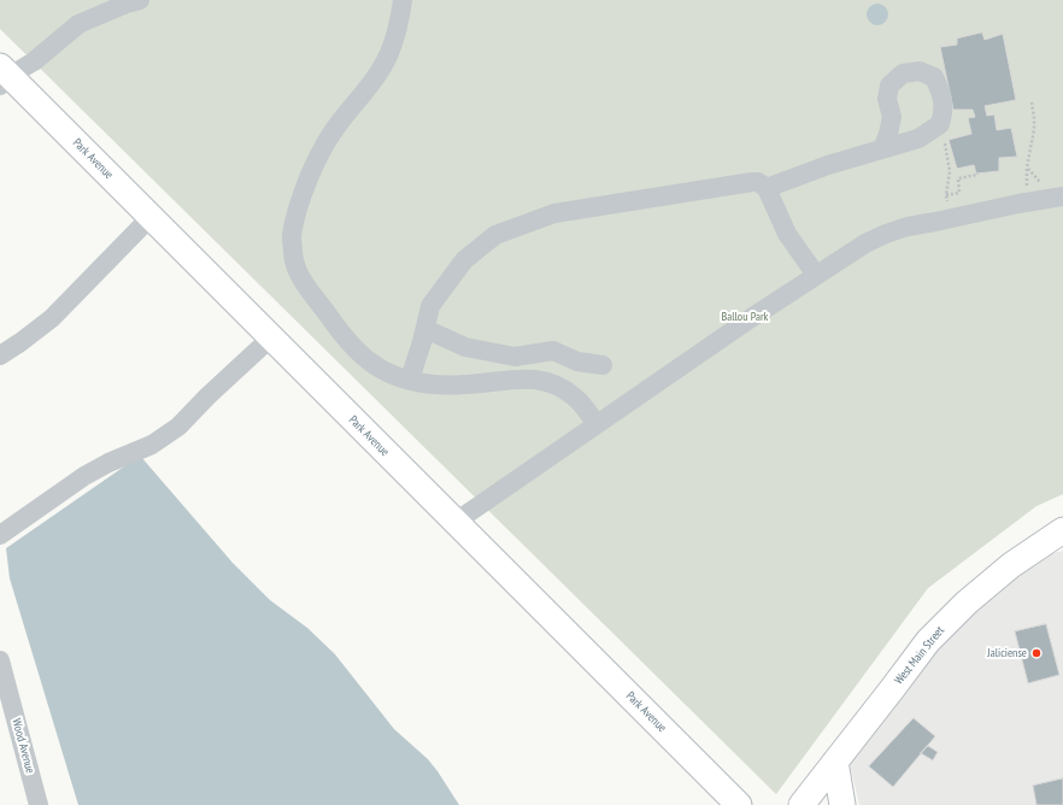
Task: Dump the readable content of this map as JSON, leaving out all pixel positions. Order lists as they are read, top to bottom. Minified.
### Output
{"streets":{"main road":["Park Avenue","West Main Street"],"street":["Wood Avenue"]},"parks":["Ballou Park"],"places":["Jaliciense"]}
